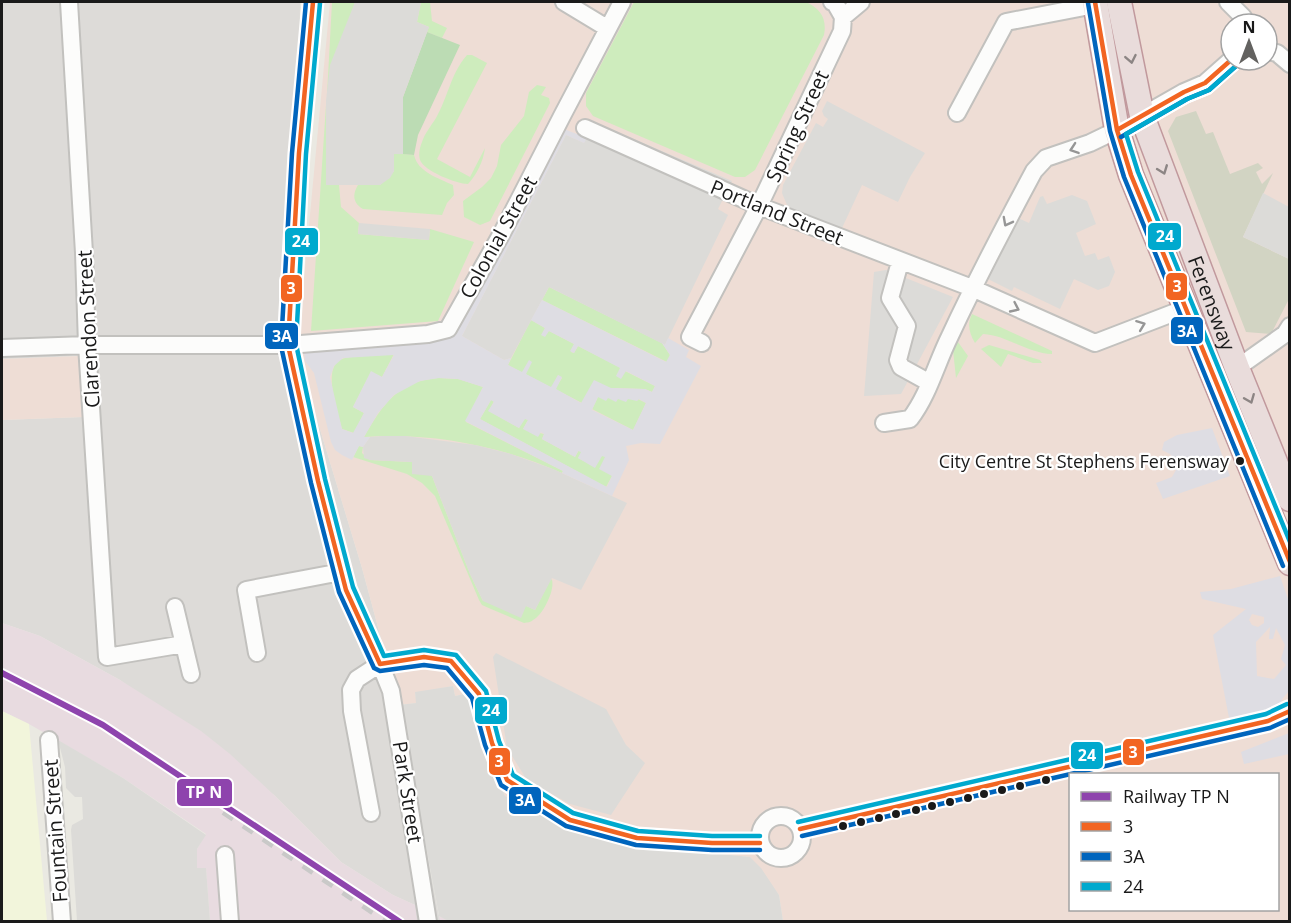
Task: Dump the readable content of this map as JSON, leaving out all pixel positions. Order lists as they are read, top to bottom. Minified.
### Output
{"streets":{"highway":["Ferensway"],"street":["Spring Street","Portland Street","Colonial Street","Clarendon Street","Park Street","Fountain Street"]},"crossings":[["Spring Street","Portland Street"],["Portland Street","Ferensway"],["Colonial Street","Park Street"]],"places":["City Centre St Stephens Ferensway"],"lines":["transit line 3","transit line 3A","transit line 24"],"legend":["Railway TP N","3","3A","24"],"north":"top"}
